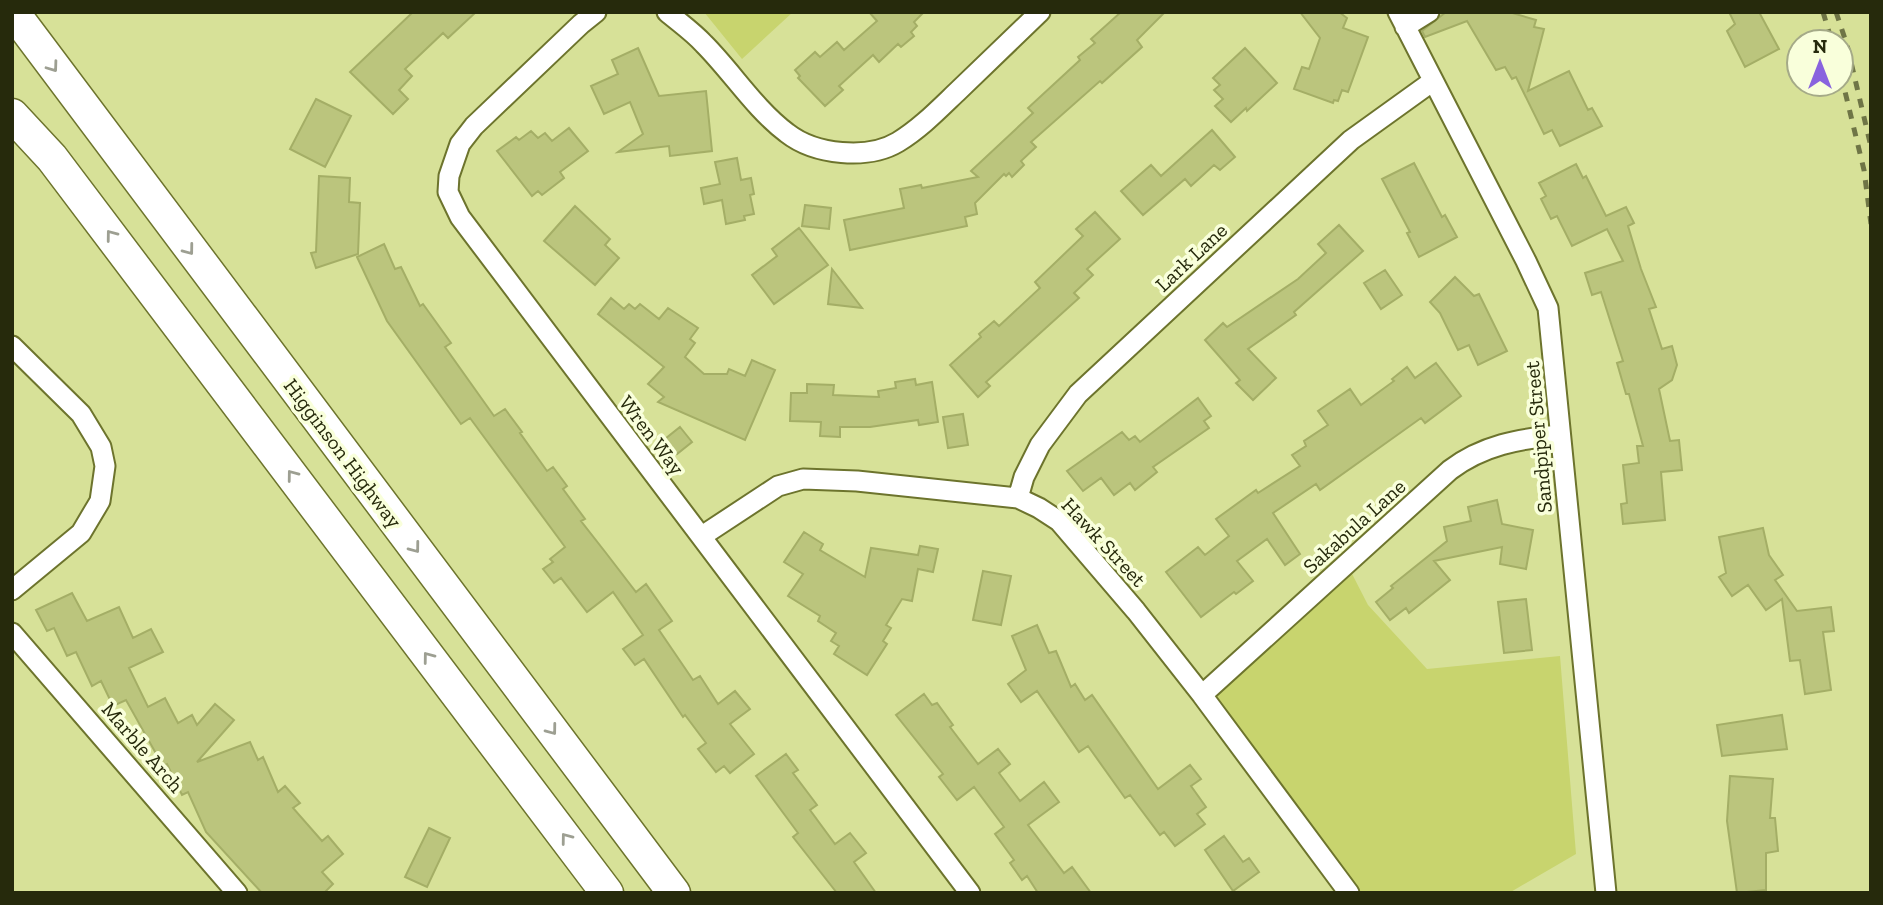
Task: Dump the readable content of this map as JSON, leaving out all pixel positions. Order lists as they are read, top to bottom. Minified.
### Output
{"streets":{"highway":["Higginson Highway"],"street":["Lark Lane","Wren Way","Sandpiper Street","Sakabula Lane","Hawk Street","Marble Arch"]},"crossings":[["Lark Lane","Sandpiper Street"],["Lark Lane","Hawk Street"],["Wren Way","Hawk Street"],["Sandpiper Street","Sakabula Lane"],["Sakabula Lane","Hawk Street"]],"north":"top"}
